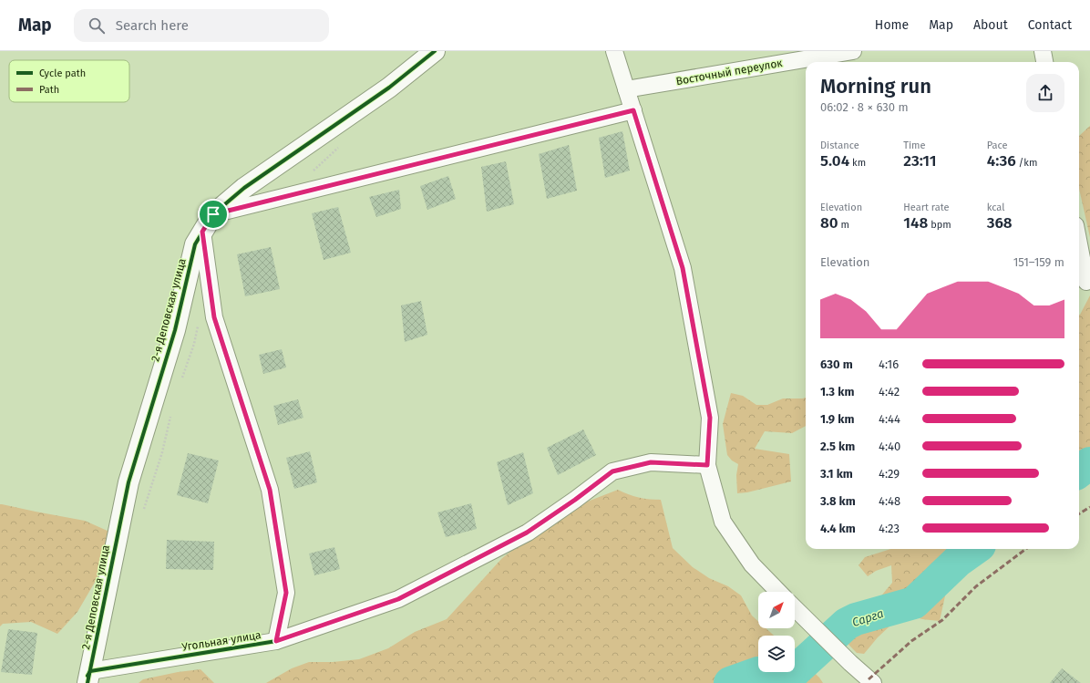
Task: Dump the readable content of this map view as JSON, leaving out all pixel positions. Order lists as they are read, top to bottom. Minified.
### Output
{"streets":{"street":["Восточный переулок","2-я Деповская улица","Угольная улица"]},"crossings":[["2-я Деповская улица","Угольная улица"]],"water":["Сарга"],"legend":["Cycle path","Path"],"north":"top right","page":{"header":"Map","search":"Search here","nav":["Home","Map","About","Contact"],"heading":["Morning run","06:02 · 8 × 630 m"],"stats":[["Distance","5.04 km"],["Time","23:11"],["Pace","4:36 /km"],["Elevation","80 m"],["Heart rate","148 bpm"],["kcal","368"]],"chart":["Elevation","151–159 m"],"list":[{"name":"630 m","note":"4:16"},{"name":"1.3 km","note":"4:42"},{"name":"1.9 km","note":"4:44"},{"name":"2.5 km","note":"4:40"},{"name":"3.1 km","note":"4:29"},{"name":"3.8 km","note":"4:48"},{"name":"4.4 km","note":"4:23"}]}}
